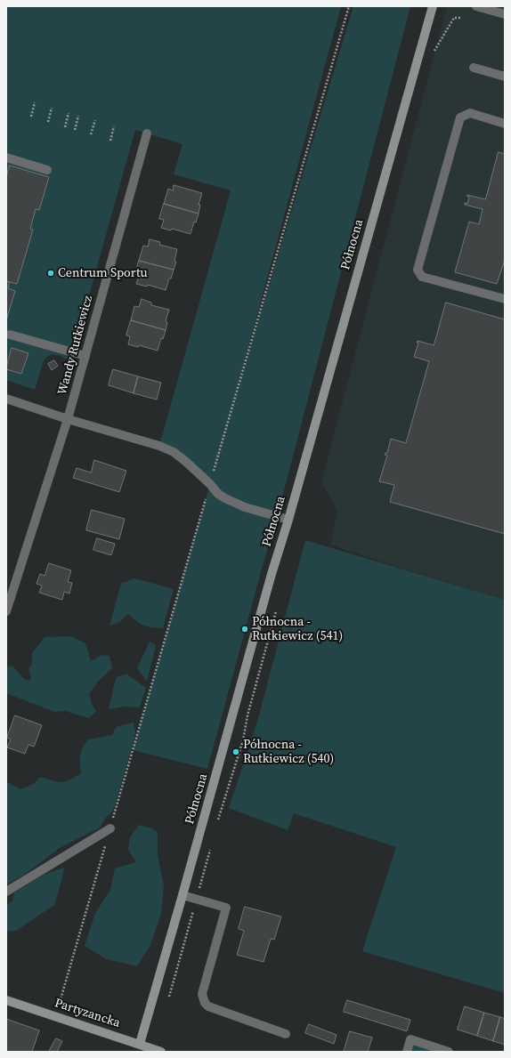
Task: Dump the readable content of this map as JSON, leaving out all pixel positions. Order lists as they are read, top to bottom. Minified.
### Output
{"streets":{"street":["Północna","Wandy Rutkiewicz","Partyzancka"]},"crossings":[["Północna","Partyzancka"]],"places":["Centrum Sportu","Północna - Rutkiewicz (541)","Północna - Rutkiewicz (540)"]}
